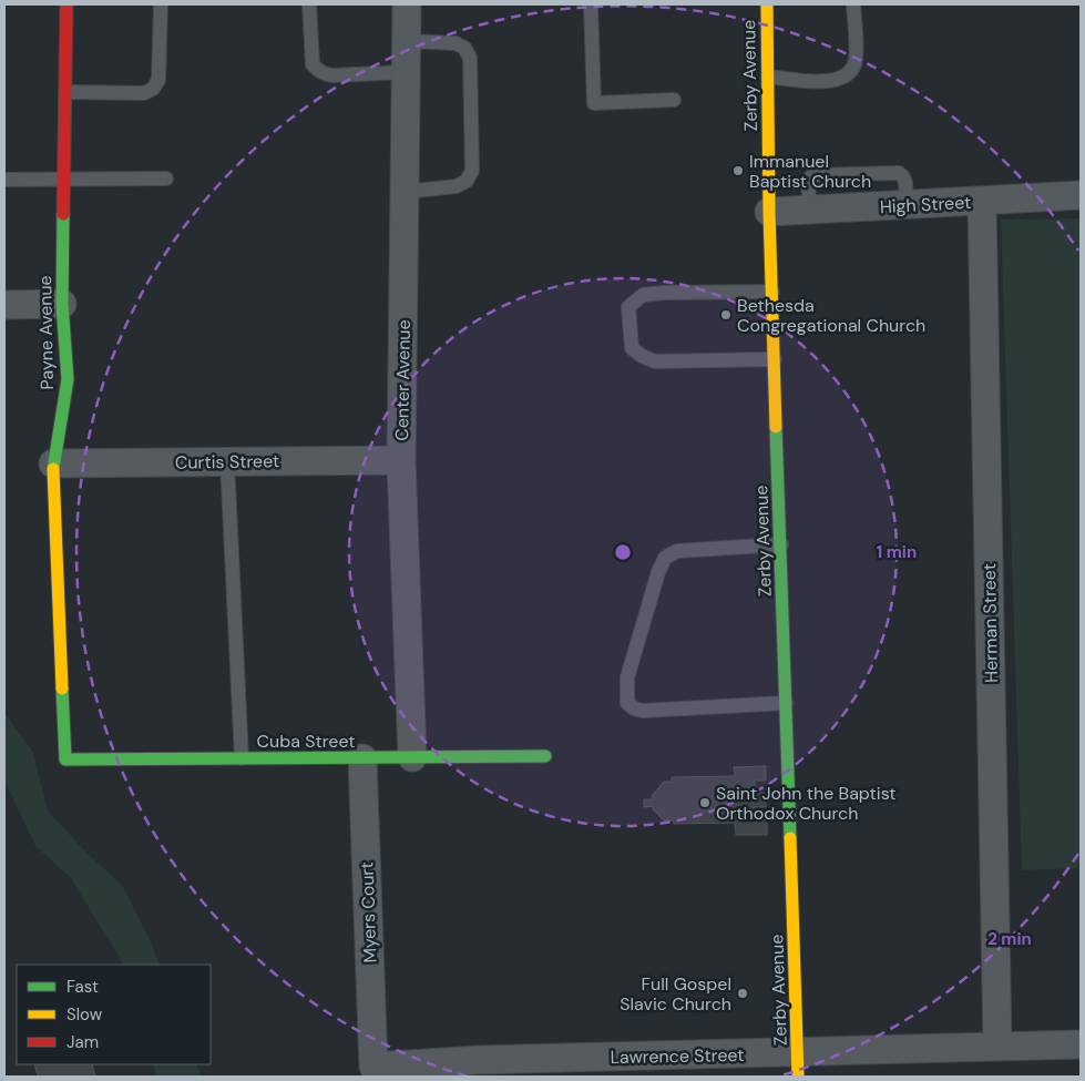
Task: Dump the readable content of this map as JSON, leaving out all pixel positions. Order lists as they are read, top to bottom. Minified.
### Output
{"streets":{"street":["Zerby Avenue","High Street","Payne Avenue","Center Avenue","Curtis Street","Herman Street","Cuba Street","Myers Court","Lawrence Street"]},"crossings":[["Zerby Avenue","High Street"],["Zerby Avenue","Lawrence Street"],["High Street","Herman Street"],["Payne Avenue","Curtis Street"],["Payne Avenue","Cuba Street"],["Center Avenue","Curtis Street"],["Center Avenue","Cuba Street"],["Herman Street","Lawrence Street"],["Cuba Street","Myers Court"],["Myers Court","Lawrence Street"]],"places":["Immanuel Baptist Church","Bethesda Congregational Church","Saint John the Baptist Orthodox Church","Full Gospel Slavic Church"],"legend":["Fast","Slow","Jam"],"rings":["1 min","2 min"]}
